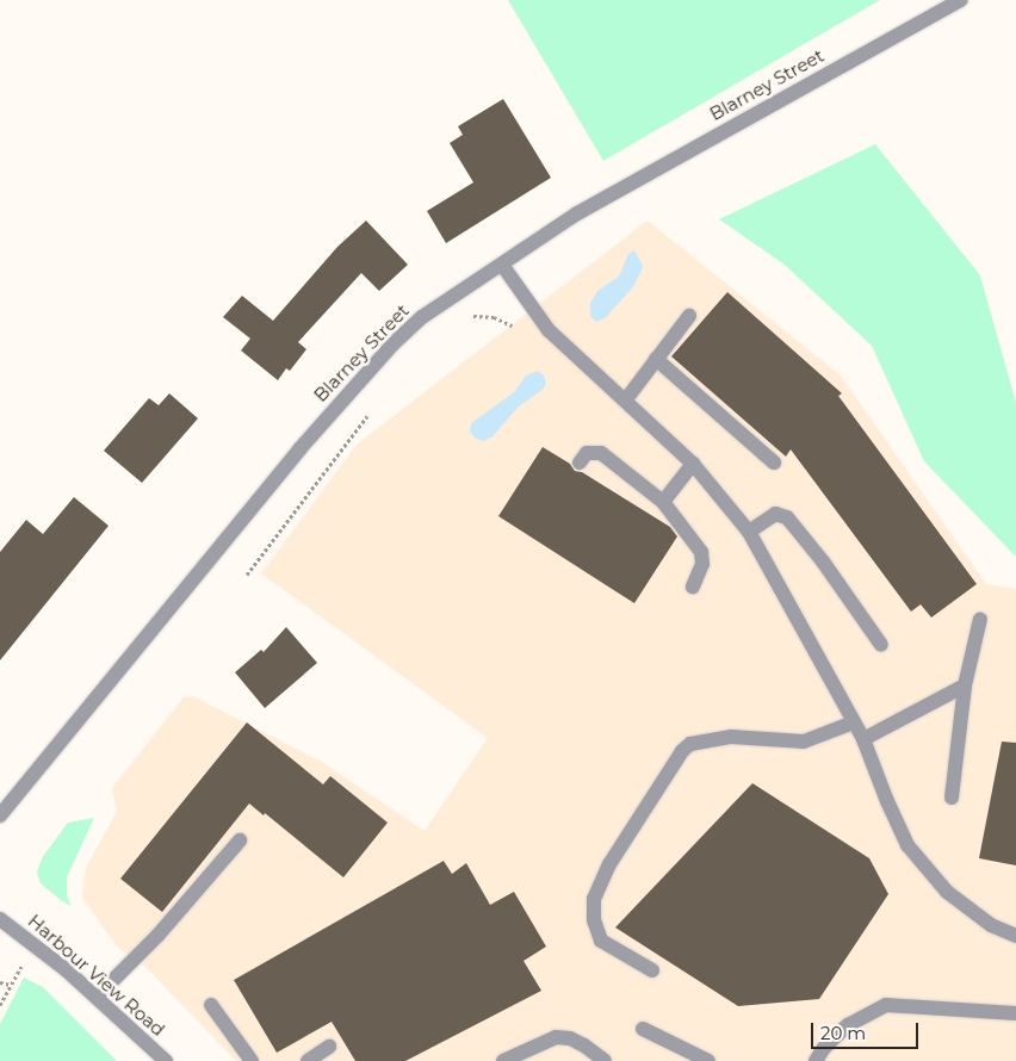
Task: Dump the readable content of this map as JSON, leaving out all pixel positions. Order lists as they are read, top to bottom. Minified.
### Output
{"streets":{"street":["Blarney Street","Harbour View Road"]},"scale_bar":"20 m"}
